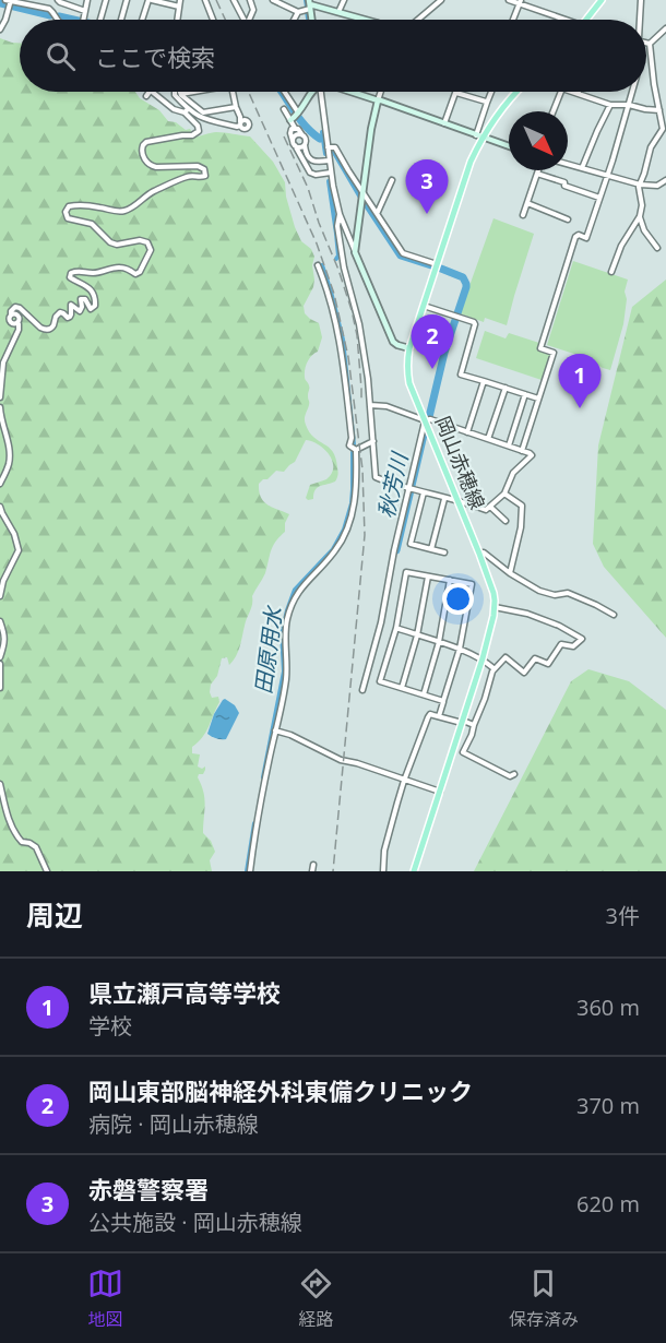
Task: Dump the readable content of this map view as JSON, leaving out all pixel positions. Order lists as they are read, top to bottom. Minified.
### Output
{"streets":{"main road":["岡山赤穂線"]},"water":["秋芳川","田原用水"],"north":"bottom right","page":{"search":"ここで検索","pins":["3","2","1"],"heading":["周辺","3件"],"list":[{"mark":"1","name":"県立瀬戸高等学校","note":"学校","value":"360 m"},{"mark":"2","name":"岡山東部脳神経外科東備クリニック","note":"病院 · 岡山赤穂線","value":"370 m"},{"mark":"3","name":"赤磐警察署","note":"公共施設 · 岡山赤穂線","value":"620 m"}],"nav":["地図","経路","保存済み"]}}
